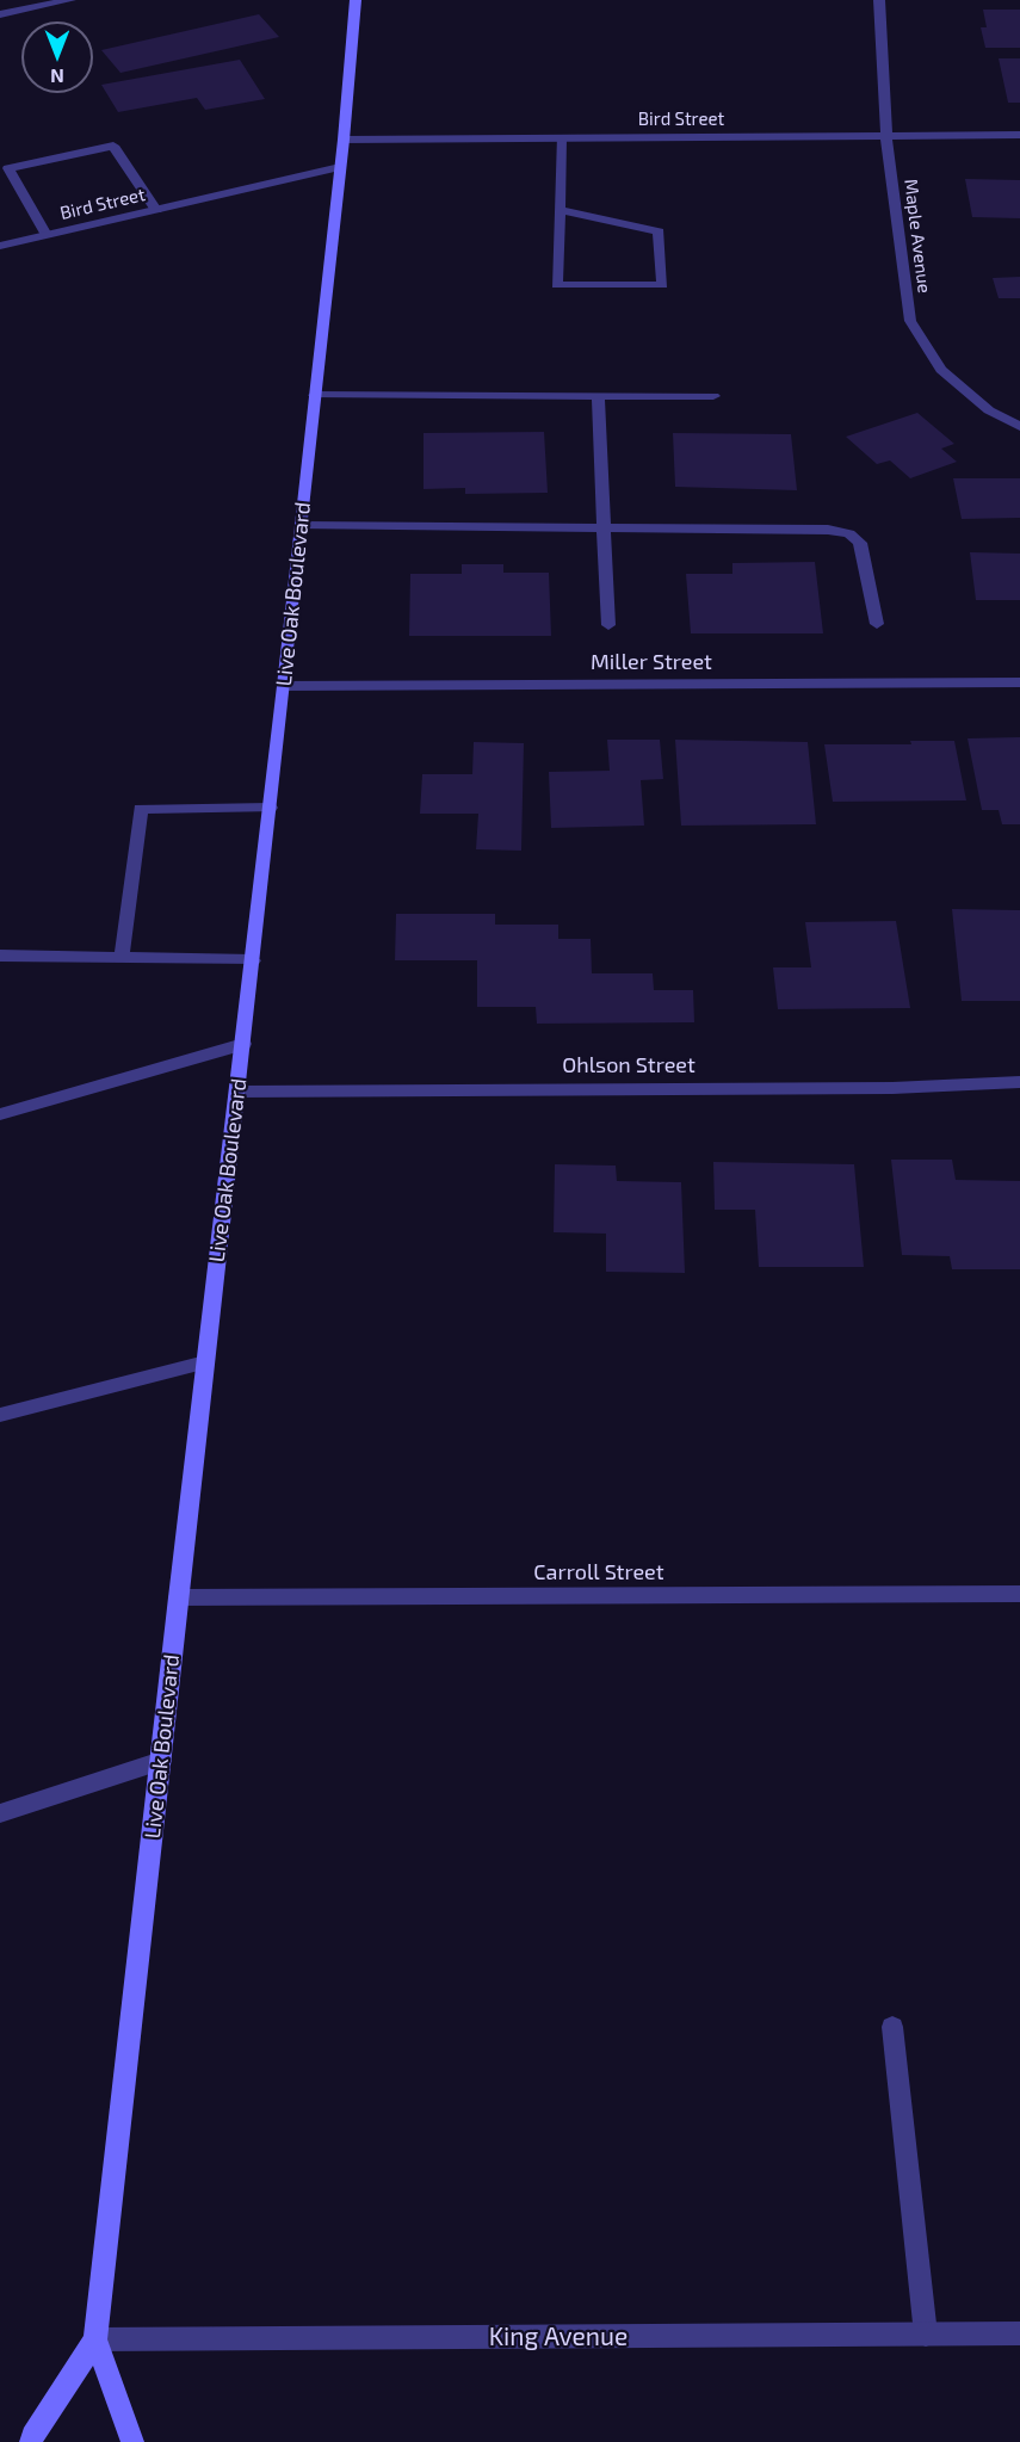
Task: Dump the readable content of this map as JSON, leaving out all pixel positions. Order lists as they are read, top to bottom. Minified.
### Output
{"streets":{"main road":["Live Oak Boulevard"],"street":["Bird Street","Maple Avenue","Miller Street","Ohlson Street","Carroll Street","King Avenue"]},"crossings":[["Bird Street","Maple Avenue"],["Bird Street","Live Oak Boulevard"],["Live Oak Boulevard","Miller Street"],["Live Oak Boulevard","Ohlson Street"],["Live Oak Boulevard","Carroll Street"],["Live Oak Boulevard","King Avenue"]],"north":"bottom"}
